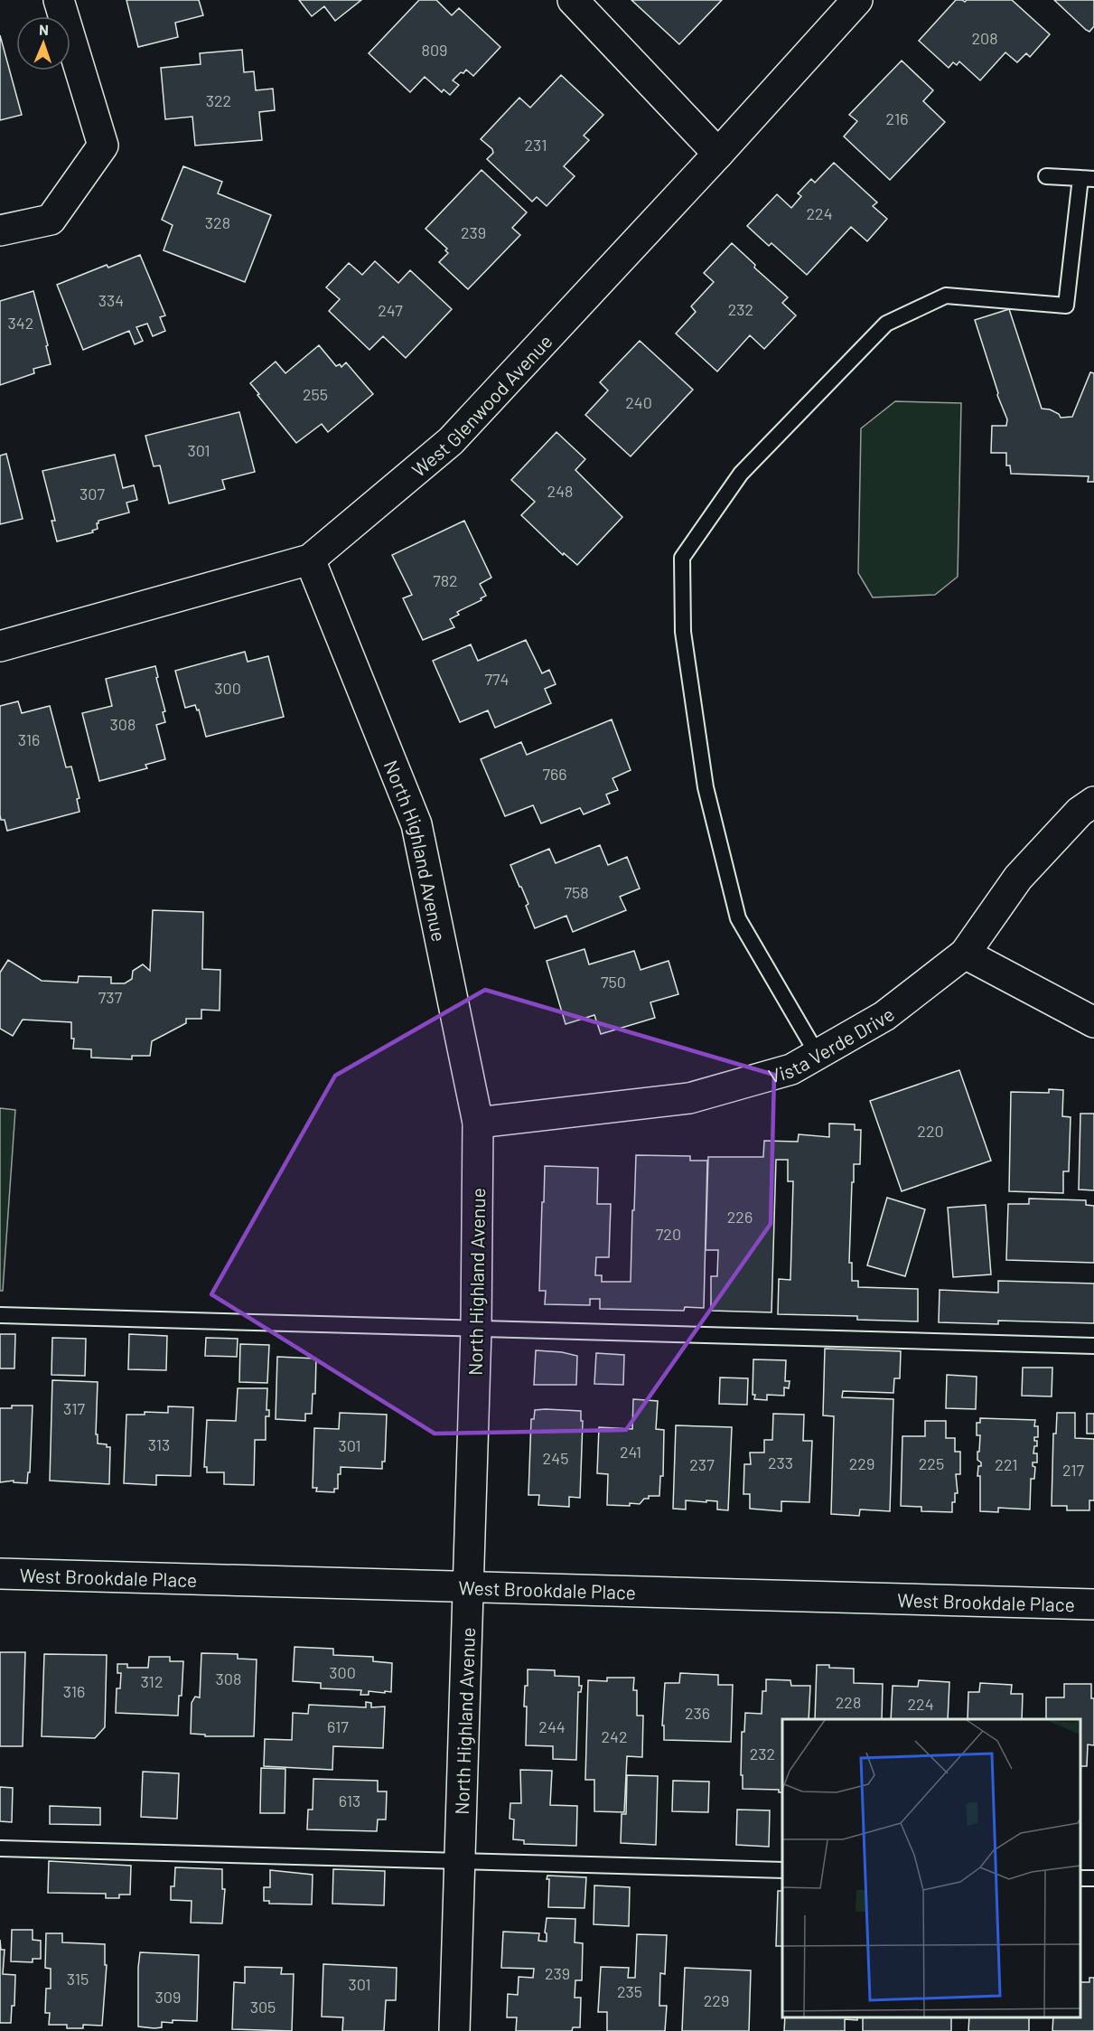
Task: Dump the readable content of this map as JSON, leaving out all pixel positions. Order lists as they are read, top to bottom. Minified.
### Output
{"streets":{"street":["West Glenwood Avenue","North Highland Avenue","Vista Verde Drive","West Brookdale Place"]},"crossings":[["West Glenwood Avenue","North Highland Avenue"],["North Highland Avenue","Vista Verde Drive"],["North Highland Avenue","West Brookdale Place"]],"house_numbers":["208","809","322","216","231","224","328","239","334","232","247","342","255","240","301","248","307","782","774","300","308","316","766","758","750","737","220","226","720","317","313","301","241","245","233","229","225","237","221","217","300","308","312","316","228","224","236","617","244","242","232","613","239","315","301","235","309","229","305"],"north":"top"}
